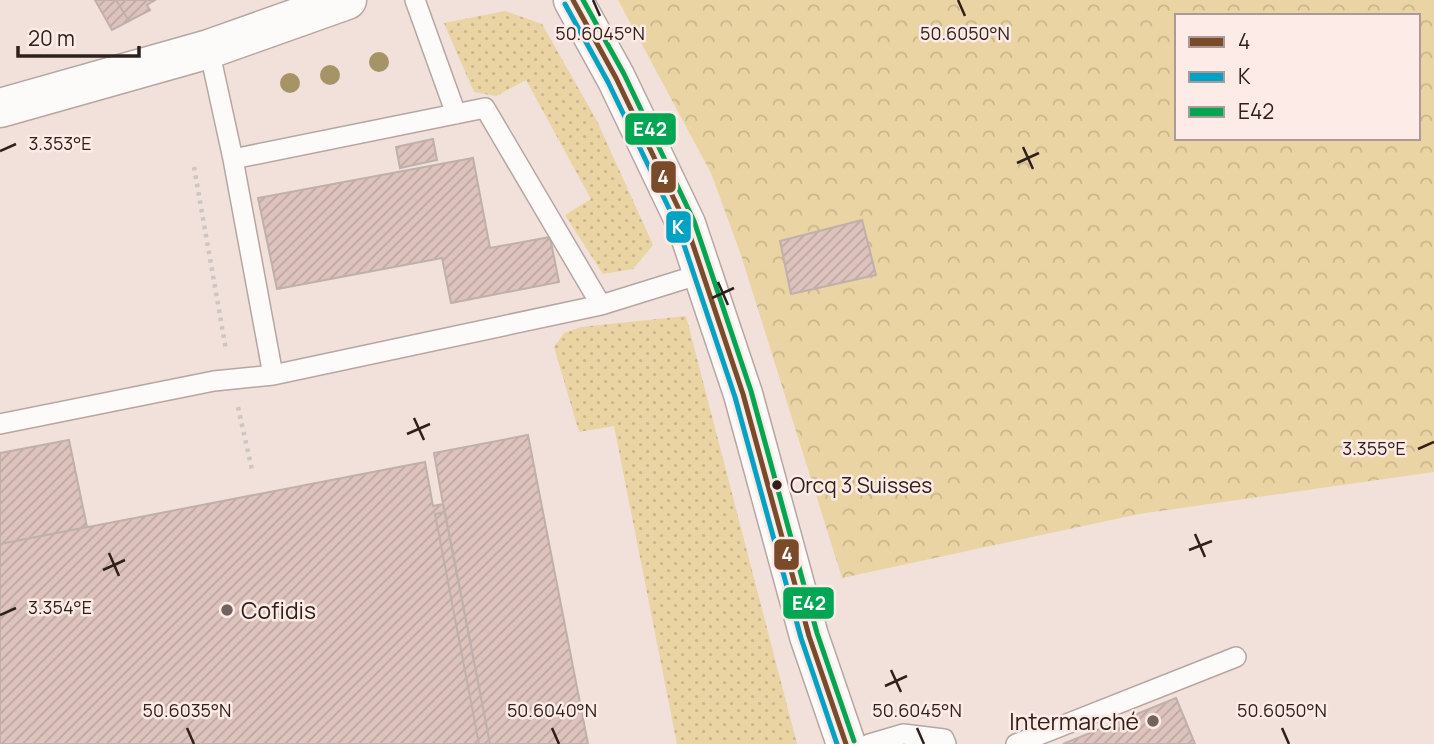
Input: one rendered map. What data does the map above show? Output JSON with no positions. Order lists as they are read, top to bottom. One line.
{"places":["Orcq 3 Suisses","Cofidis","Intermarché"],"lines":["transit line 4","transit line E42","transit line K"],"legend":["4","K","E42"],"scale_bar":"20 m","coordinates":["50.6045°N","50.6050°N","3.353°E","3.355°E","3.354°E","50.6035°N","50.6040°N"]}
